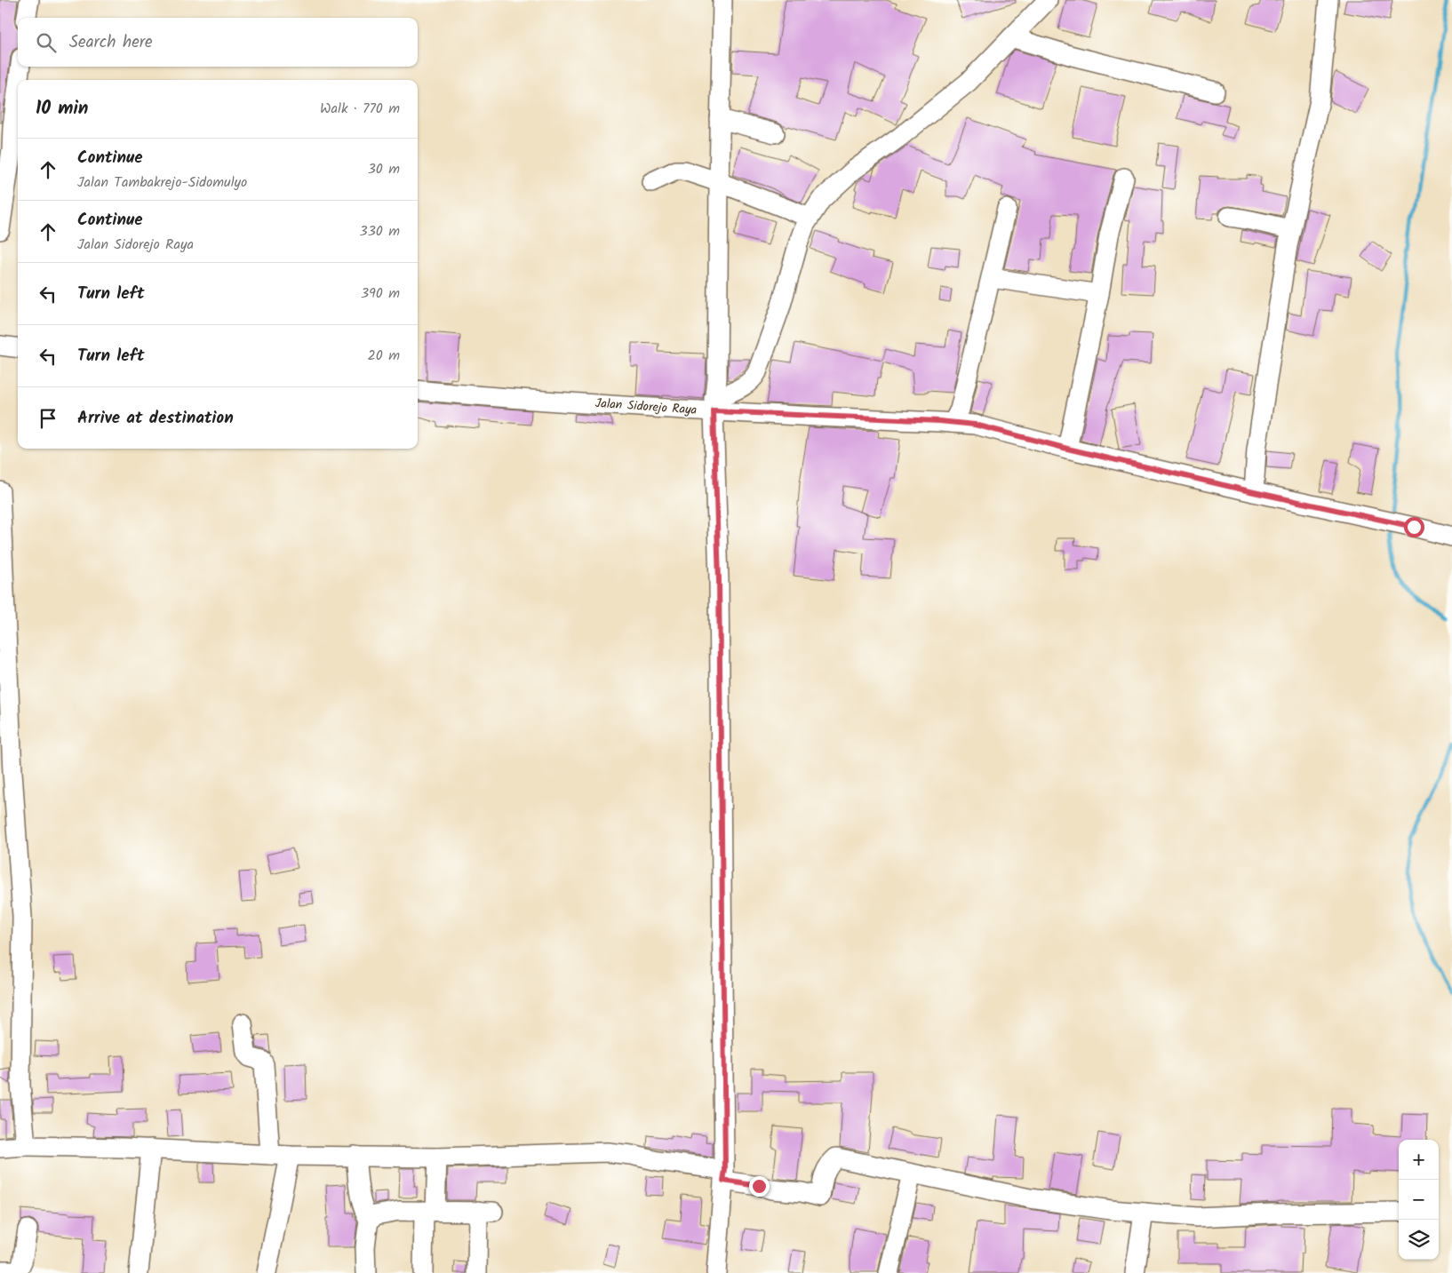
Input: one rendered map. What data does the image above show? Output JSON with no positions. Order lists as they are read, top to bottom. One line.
{"streets":{"street":["Jalan Sidorejo Raya"]},"page":{"search":"Search here","heading":["10 min","Walk · 770 m"],"list":[["Continue","Jalan Tambakrejo-Sidomulyo","30 m"],["Continue","Jalan Sidorejo Raya","330 m"],["Turn left","390 m"],["Turn left","20 m"],"Arrive at destination"],"map_buttons":["+","−"]}}
